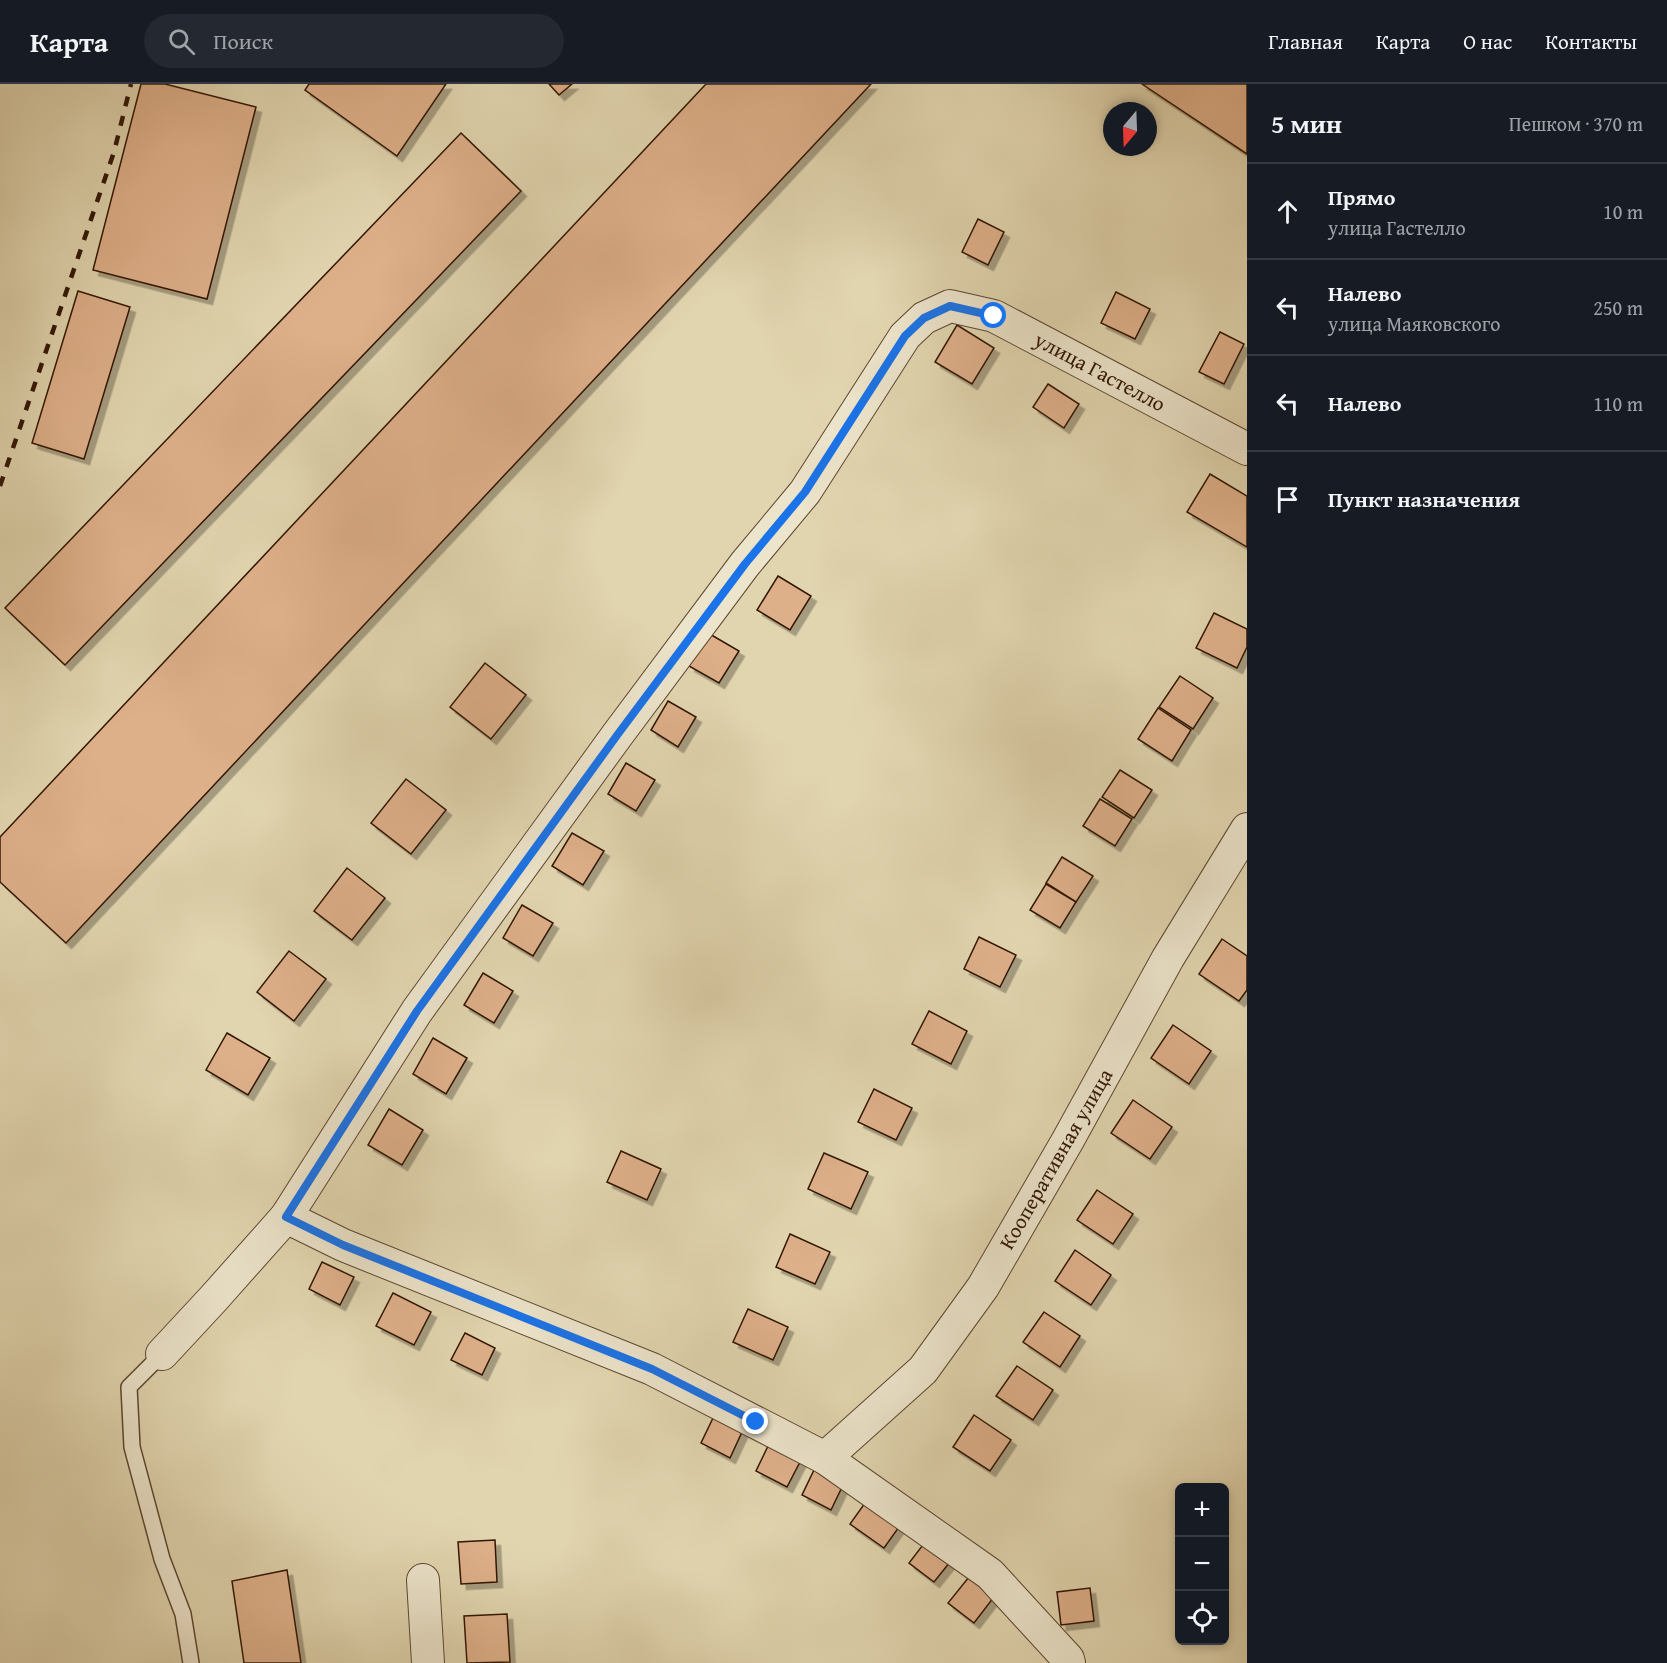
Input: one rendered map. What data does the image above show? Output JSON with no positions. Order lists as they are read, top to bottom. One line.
{"streets":{"street":["улица Гастелло","Кооперативная улица"]},"north":"bottom","page":{"header":"Карта","search":"Поиск","nav":["Главная","Карта","О нас","Контакты"],"heading":["5 мин","Пешком · 370 m"],"list":[["Прямо","улица Гастелло","10 m"],["Налево","улица Маяковского","250 m"],["Налево","110 m"],"Пункт назначения"],"map_buttons":["+","−"]}}
